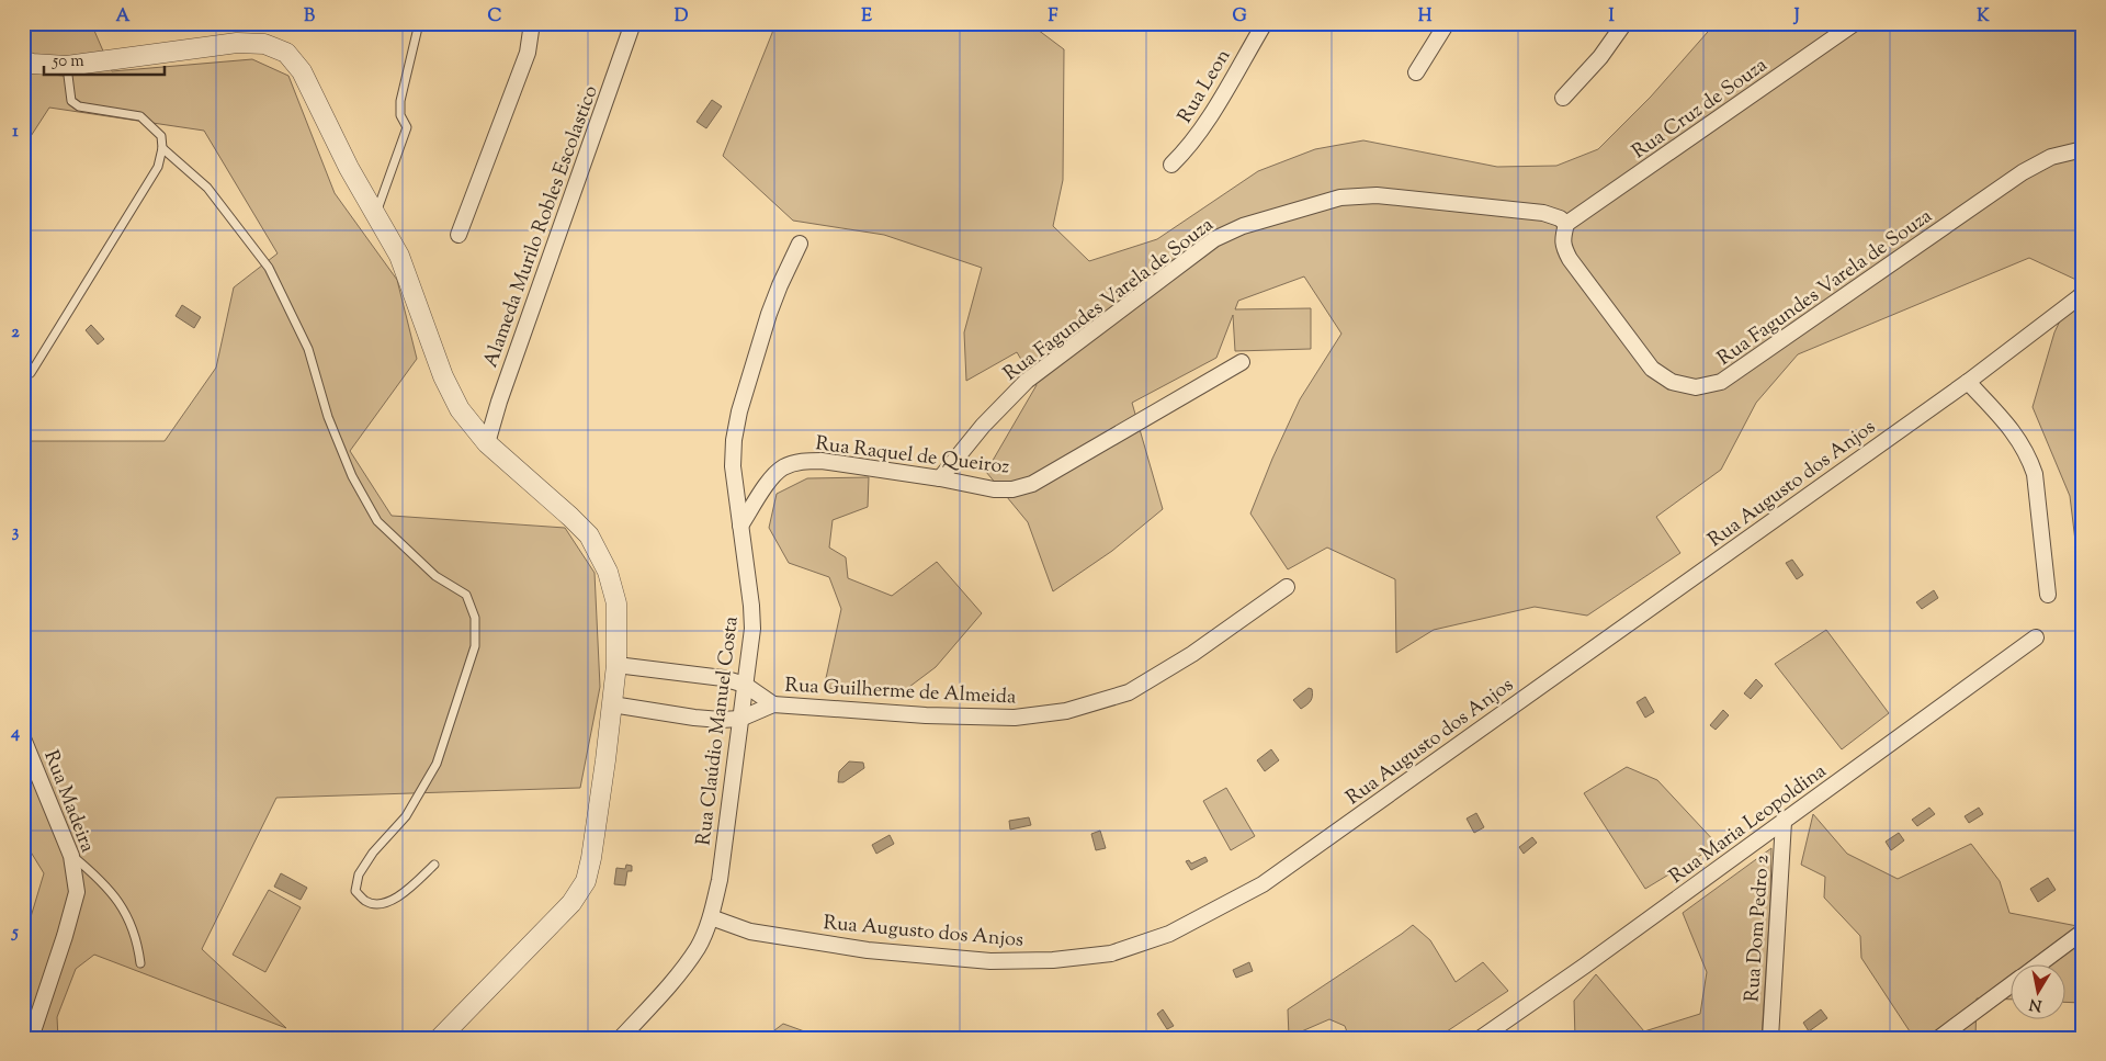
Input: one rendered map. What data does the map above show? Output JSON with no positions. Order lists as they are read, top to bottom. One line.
{"streets":{"street":["Rua Leon","Rua Cruz de Souza","Alameda Murilo Robles Escolastico","Rua Fagundes Varela de Souza","Rua Raquel de Queiroz","Rua Augusto dos Anjos","Rua Guilherme de Almeida","Rua Claúdio Manuel Costa","Rua Madeira","Rua Maria Leopoldina","Rua Dom Pedro 2"]},"crossings":[["Rua Cruz de Souza","Rua Fagundes Varela de Souza"],["Rua Fagundes Varela de Souza","Rua Raquel de Queiroz"],["Rua Raquel de Queiroz","Rua Claúdio Manuel Costa"],["Rua Augusto dos Anjos","Rua Claúdio Manuel Costa"],["Rua Guilherme de Almeida","Rua Claúdio Manuel Costa"],["Rua Maria Leopoldina","Rua Dom Pedro 2"]],"scale_bar":"50 m","north":"bottom","grid":{"columns":["A","B","C","D","E","F","G","H","I","J","K"],"rows":["1","2","3","4","5"]}}
